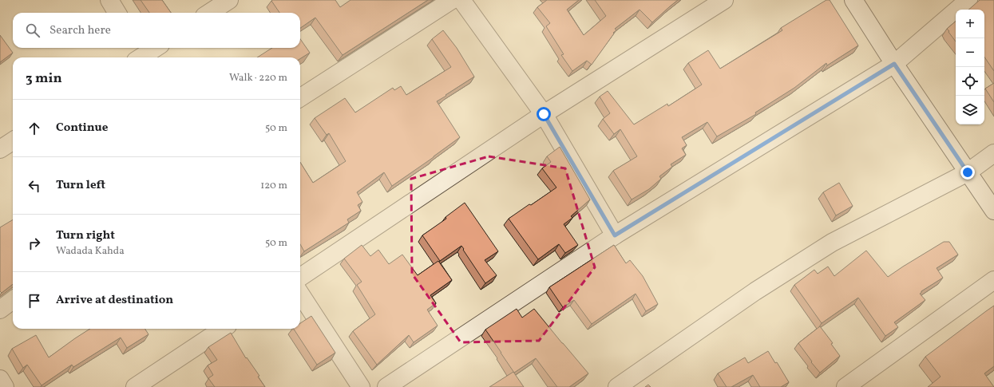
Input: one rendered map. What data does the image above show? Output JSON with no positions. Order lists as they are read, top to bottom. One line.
{"page":{"map_buttons":["+","−"],"search":"Search here","heading":["3 min","Walk · 220 m"],"list":[["Continue","50 m"],["Turn left","120 m"],["Turn right","Wadada Kahda","50 m"],"Arrive at destination"]}}
